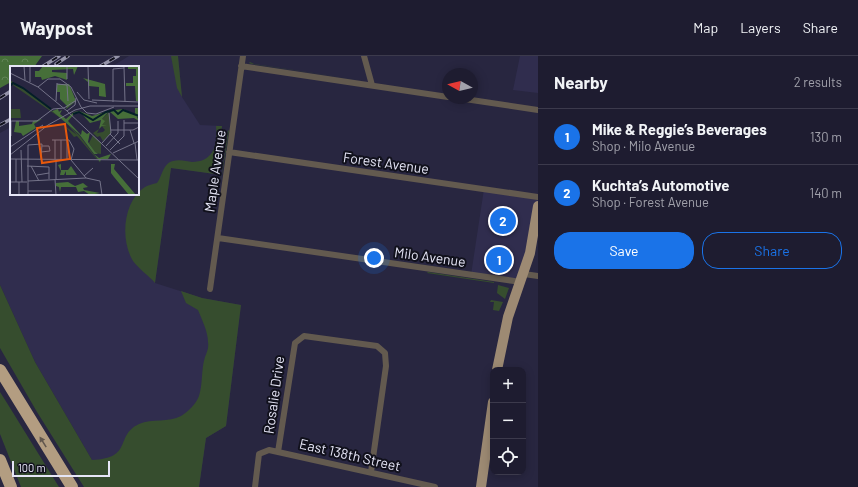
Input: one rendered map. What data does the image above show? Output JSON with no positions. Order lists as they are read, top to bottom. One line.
{"streets":{"street":["Forest Avenue","Maple Avenue","Milo Avenue","Rosalie Drive","East 138th Street"]},"crossings":[["Forest Avenue","Maple Avenue"],["Maple Avenue","Milo Avenue"],["Rosalie Drive","East 138th Street"]],"scale_bar":"100 m","north":"left","page":{"header":"Waypost","nav":["Map","Layers","Share"],"heading":["Nearby","2 results"],"list":[{"mark":"1","name":"Mike & Reggie’s Beverages","note":"Shop · Milo Avenue","value":"130 m"},{"mark":"2","name":"Kuchta’s Automotive","note":"Shop · Forest Avenue","value":"140 m"}],"pins":["2","1"],"buttons":["Save","Share"],"map_buttons":["+","−"],"scale":"100 m"}}
